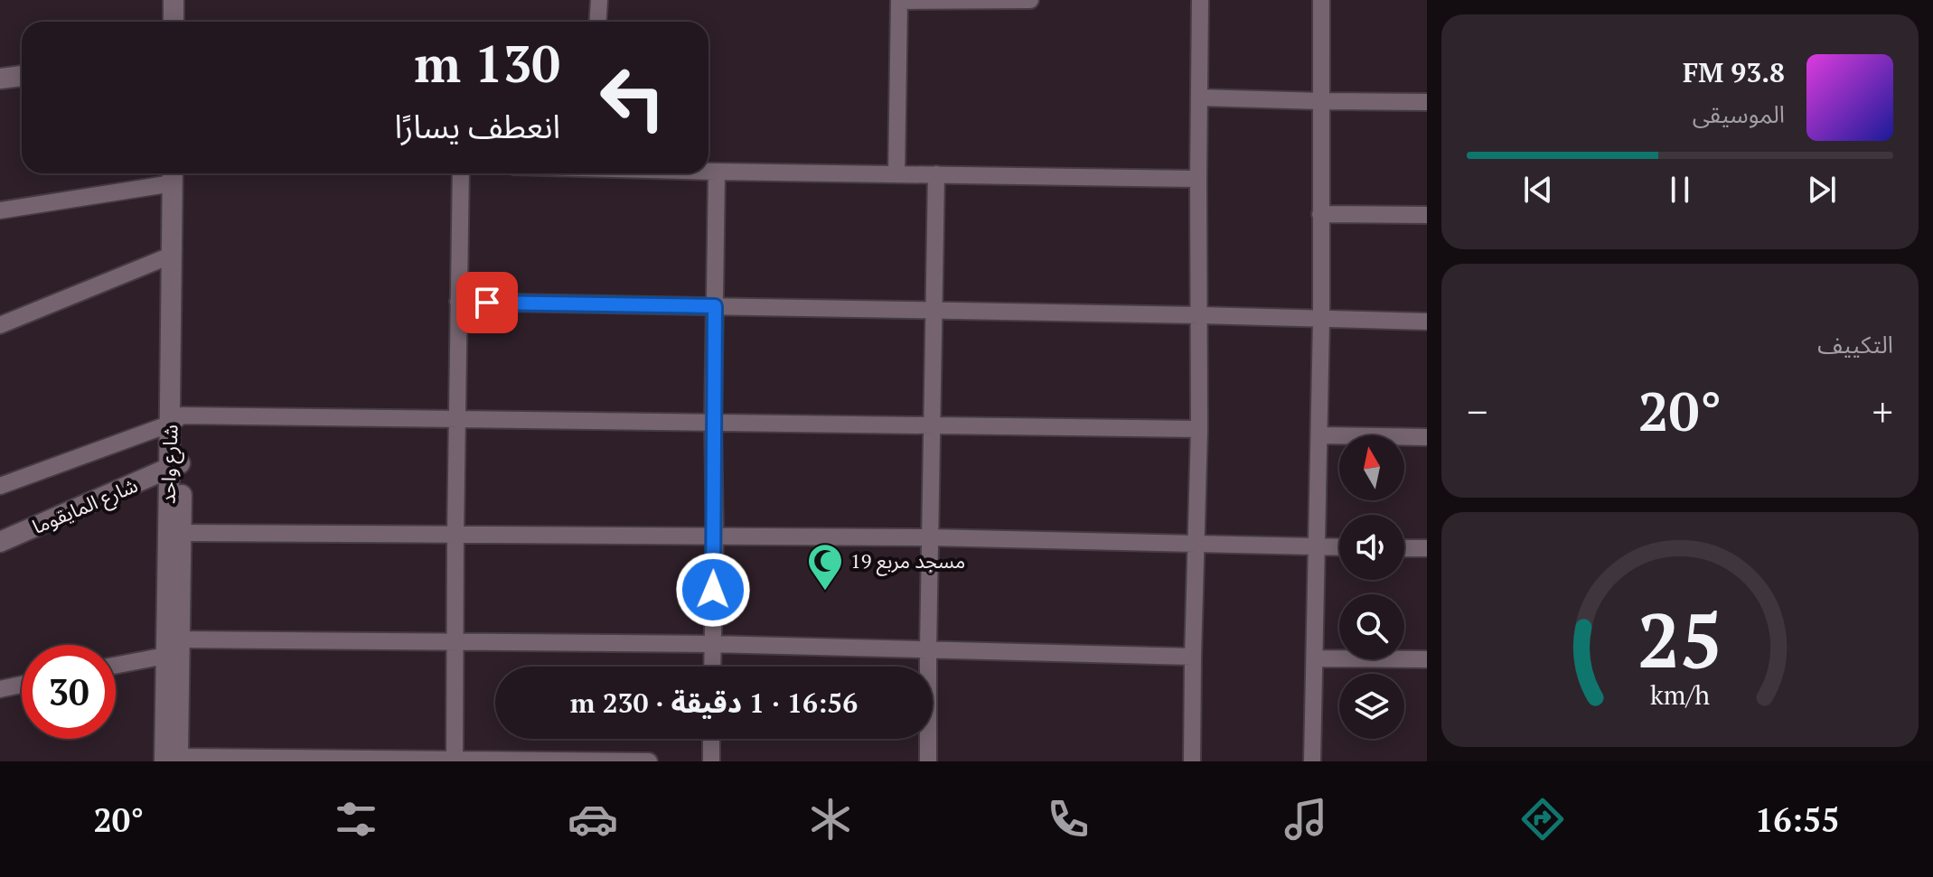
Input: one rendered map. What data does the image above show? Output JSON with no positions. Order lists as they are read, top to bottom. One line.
{"streets":{"street":["شارع واحد","شارع المايقوما"]},"crossings":[["شارع واحد","شارع المايقوما"]],"places":{"mosque":["مسجد مربع 19"]},"north":"top","page":{"turn":["130 m","انعطف يسارًا"],"song":["93.8 FM","الموسيقى"],"tile":"التكييف","heat":["−","20°","+"],"limit":"30","trip":"16:56 · 1 دقيقة · 230 m","tabs":["16:55","20°"],"gauge":["25","km/h"]}}
